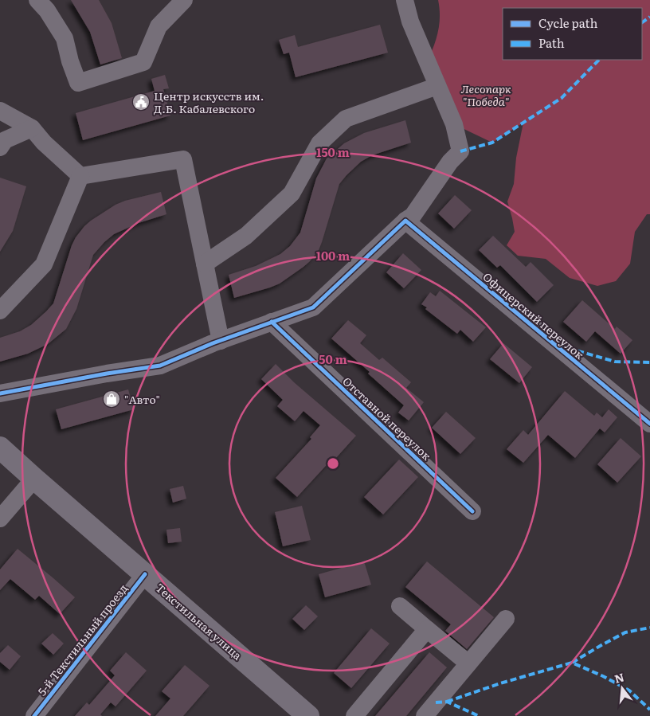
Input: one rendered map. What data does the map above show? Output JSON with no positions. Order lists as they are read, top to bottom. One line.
{"streets":{"main road":["Текстильная улица"],"street":["Офицерский переулок","Отставной переулок","5-й Текстильный проезд"]},"crossings":[["Текстильная улица","5-й Текстильный проезд"]],"parks":["Лесопарк \"Победа\""],"places":{"public building":["Центр искусств им. Д.Б. Кабалевского"],"shop":["\"Авто\""]},"legend":["Cycle path","Path"],"north":"top","rings":["150 m","100 m","50 m"]}
